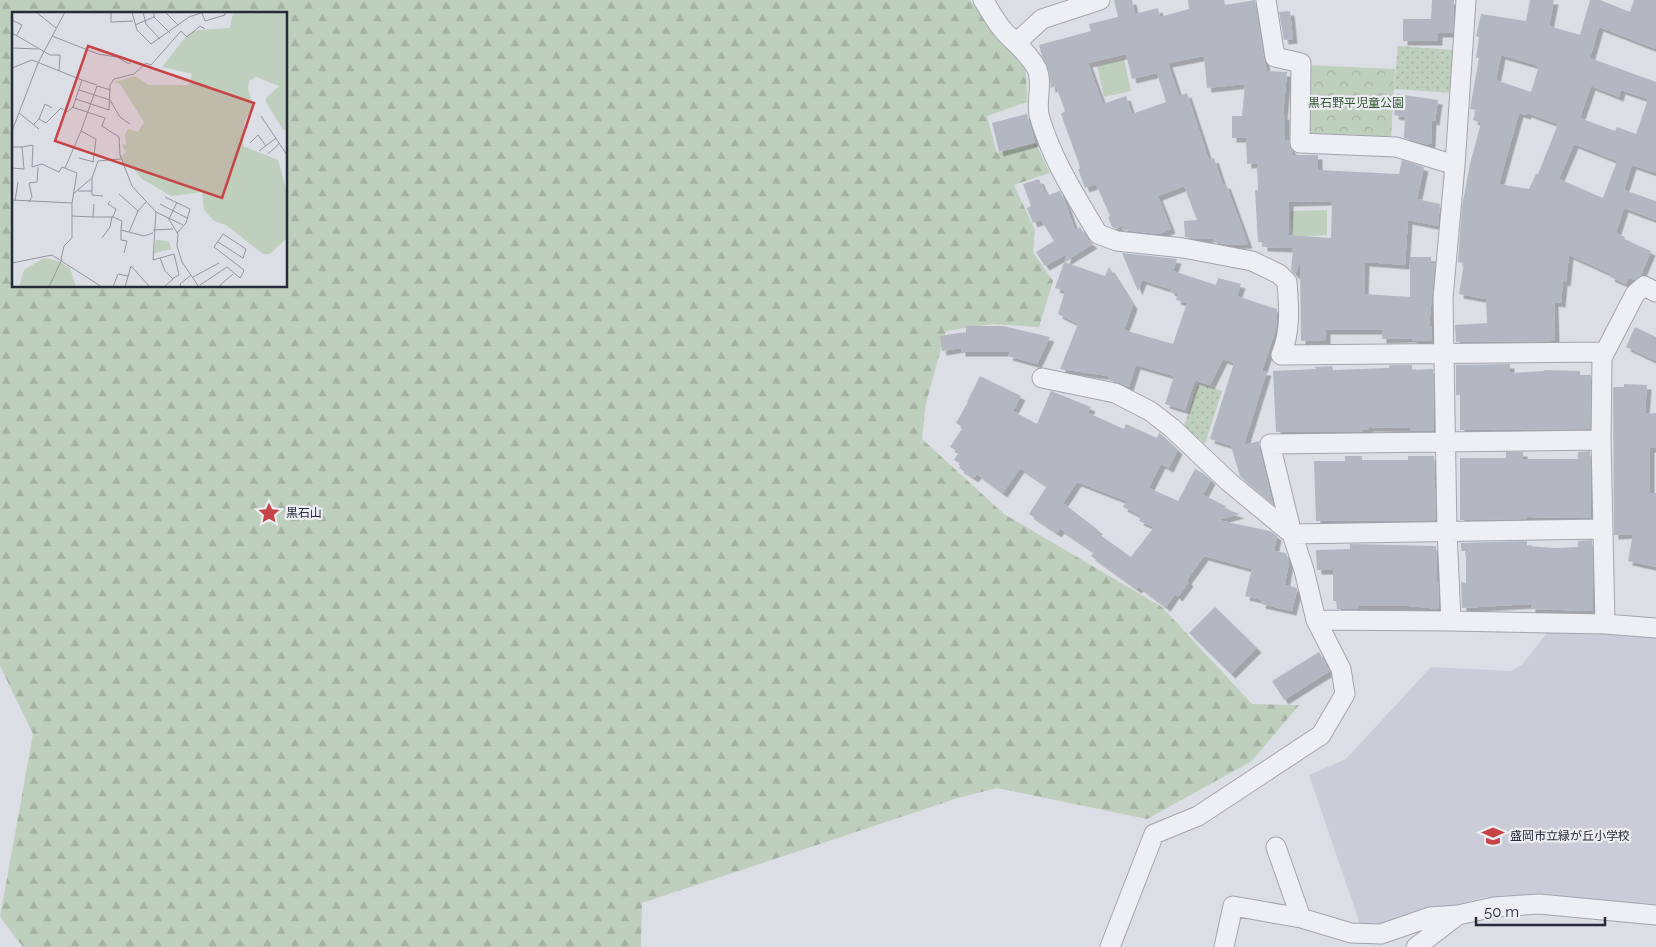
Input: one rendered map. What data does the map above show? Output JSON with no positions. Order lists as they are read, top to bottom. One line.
{"parks":["黒石野平児童公園"],"places":{"place":["黒石山"],"school or university":["盛岡市立緑が丘小学校"]},"scale_bar":"50 m"}
